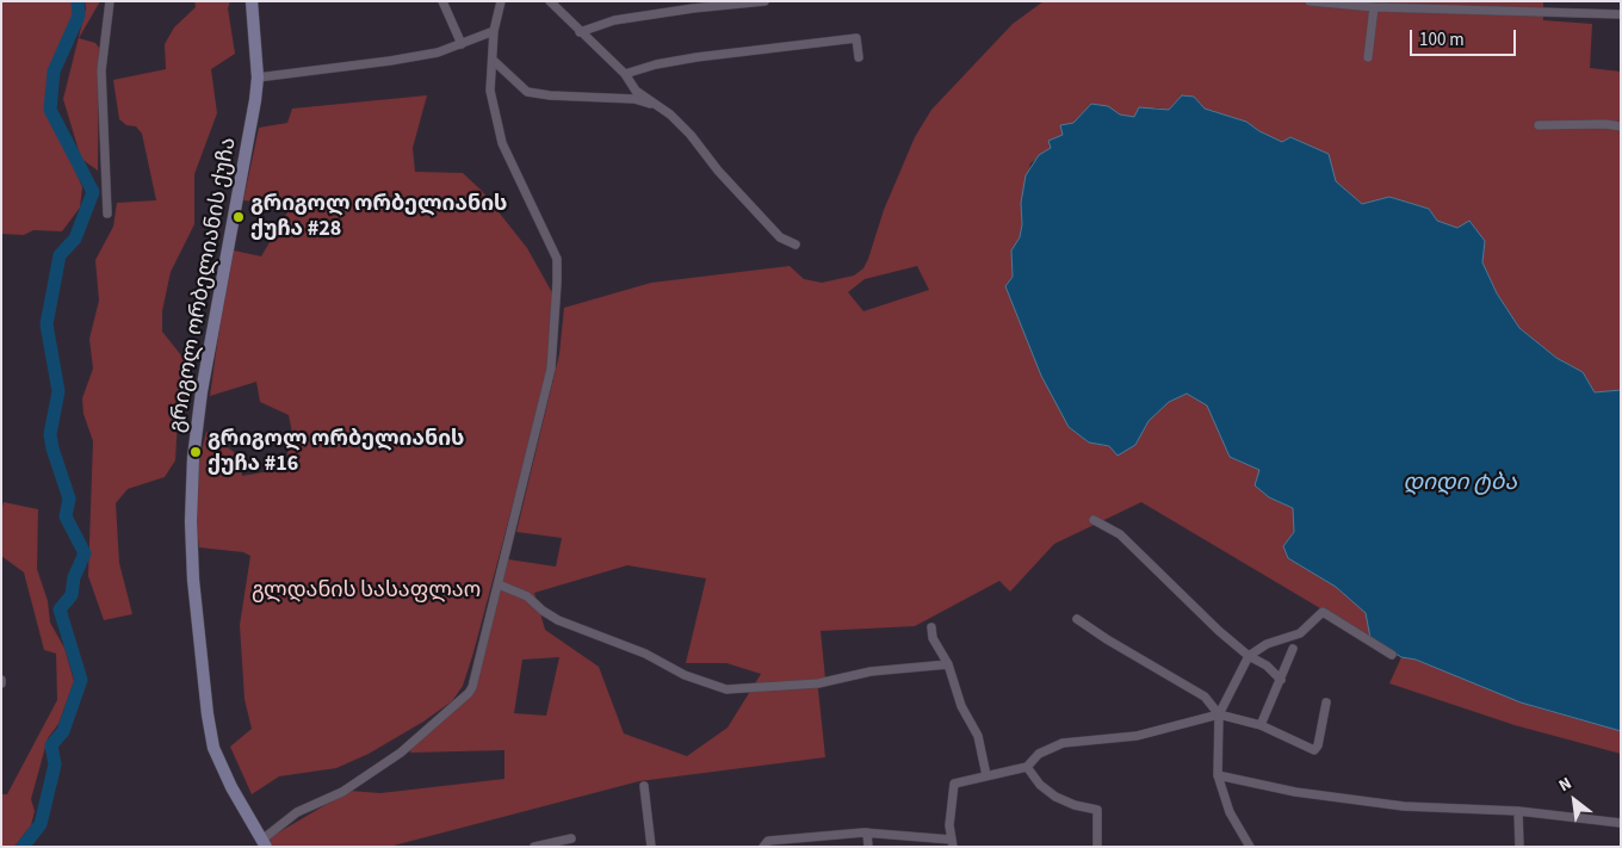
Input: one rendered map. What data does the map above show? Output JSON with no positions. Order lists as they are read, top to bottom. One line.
{"streets":{"main road":["გრიგოლ ორბელიანის ქუჩა"]},"water":["დიდი ტბა"],"parks":["გლდანის სასაფლაო"],"places":["გრიგოლ ორბელიანის ქუჩა #28","გრიგოლ ორბელიანის ქუჩა #16"],"scale_bar":"100 m","north":"top left"}
